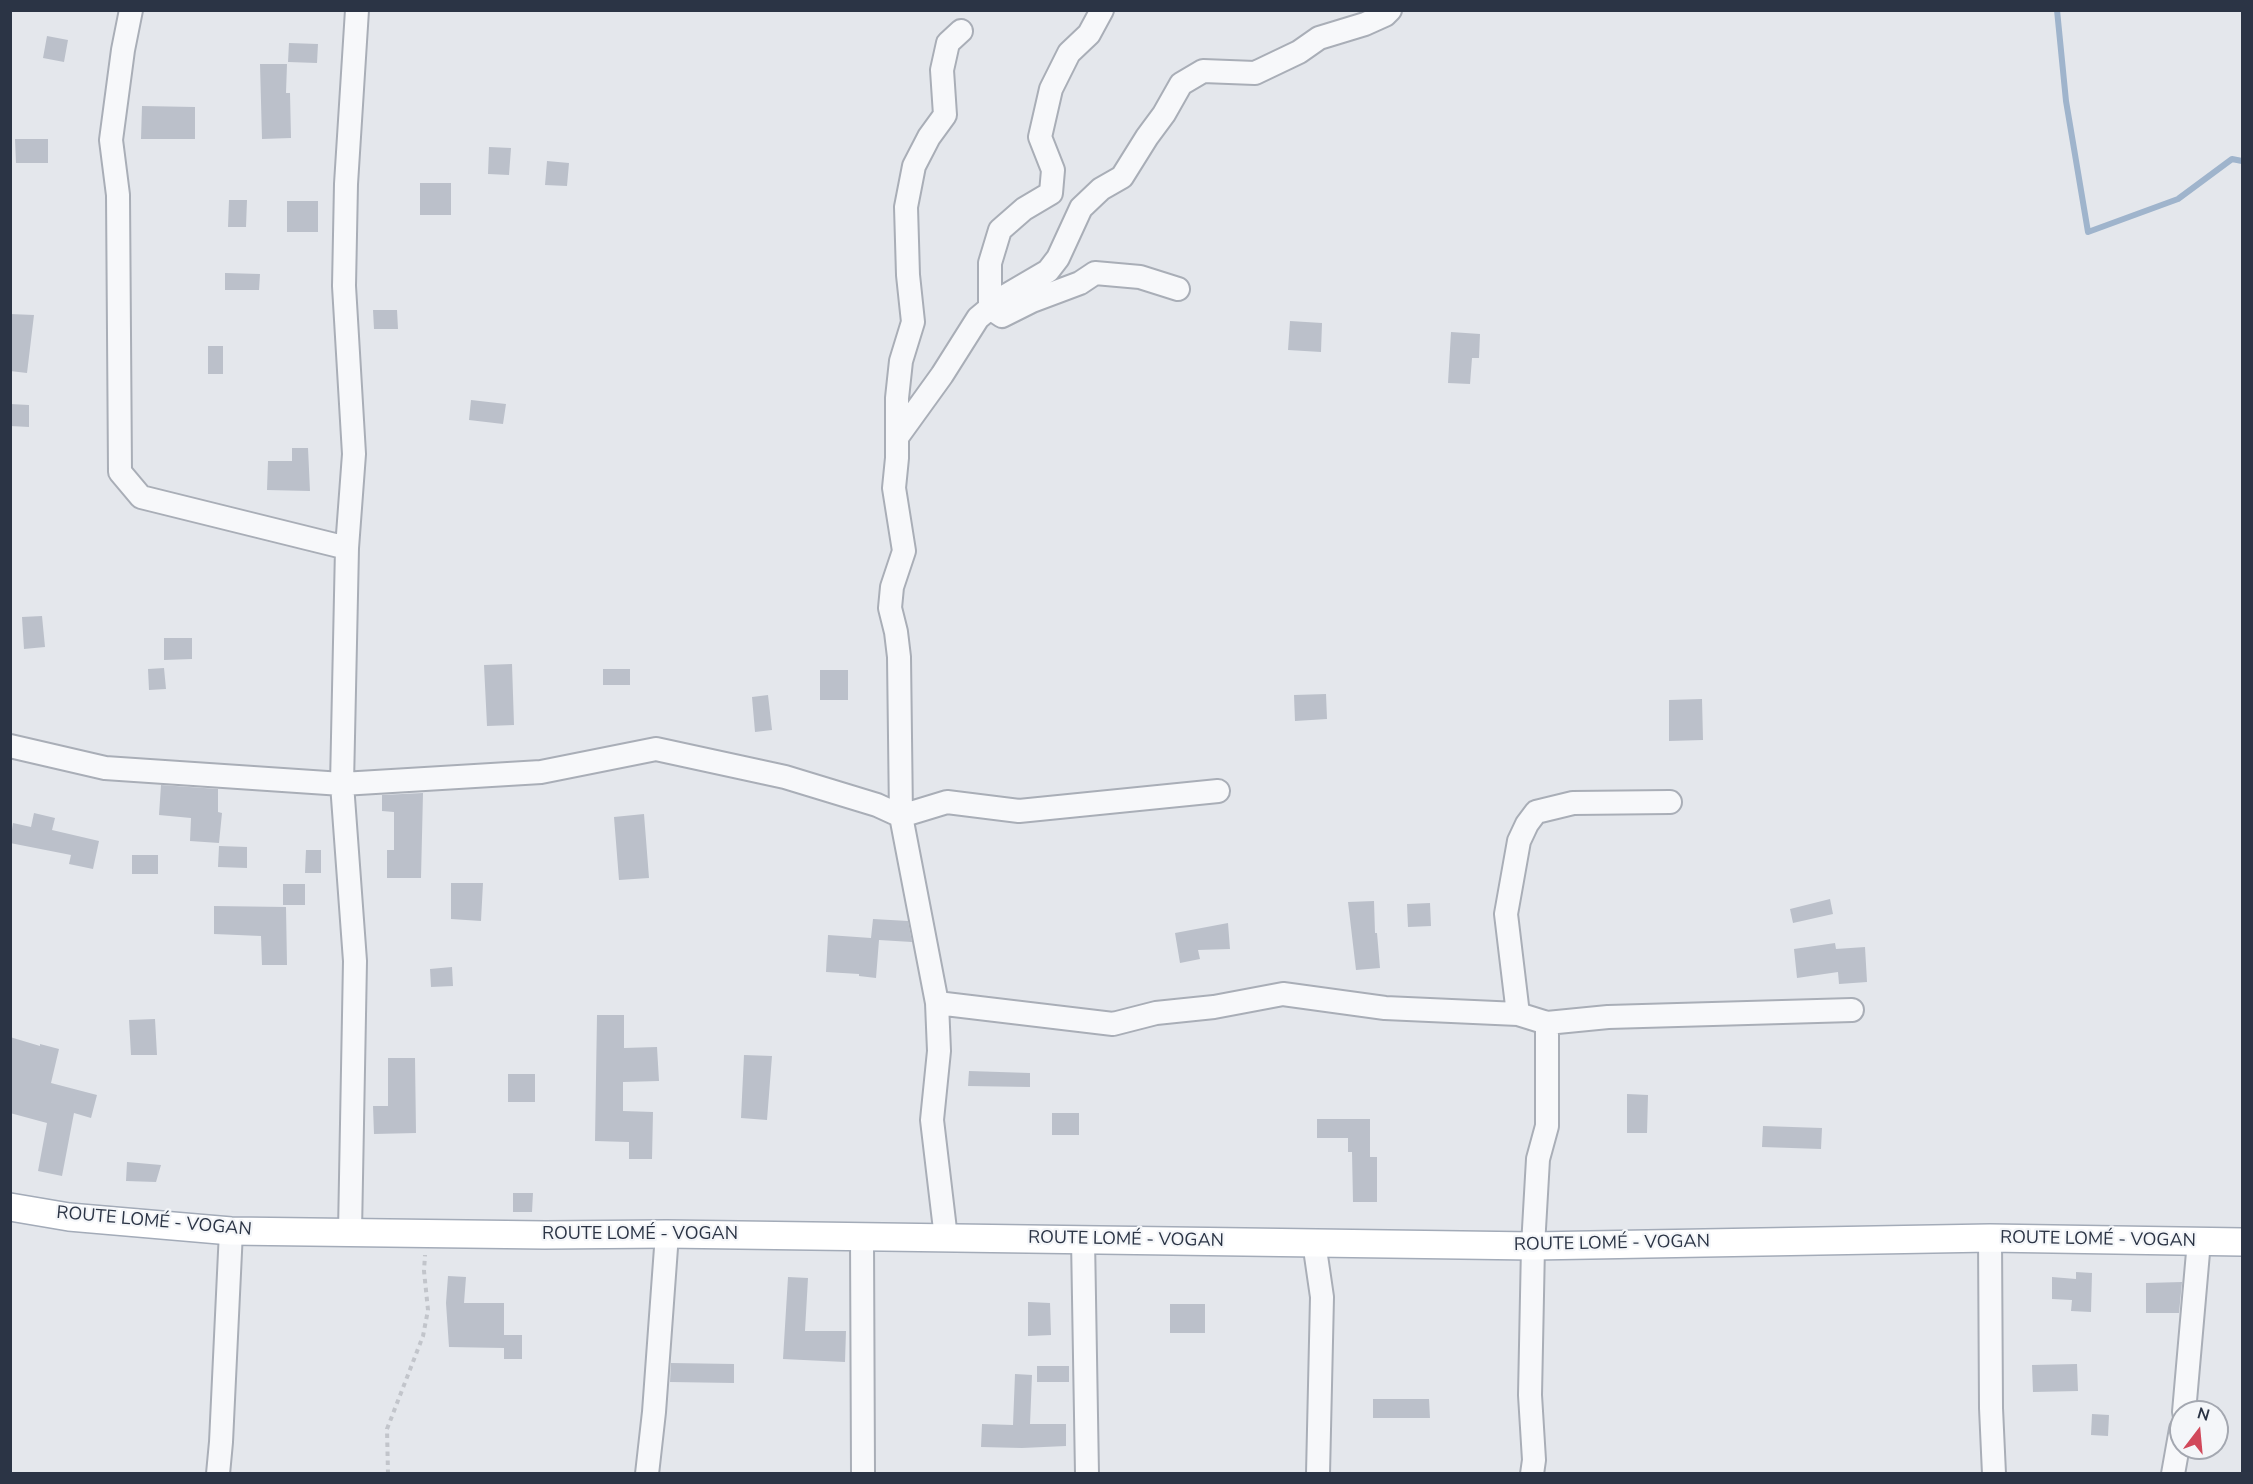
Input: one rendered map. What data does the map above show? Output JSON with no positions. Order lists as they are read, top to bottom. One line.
{"streets":{"main road":["ROUTE LOMÉ - VOGAN"]},"north":"top"}
